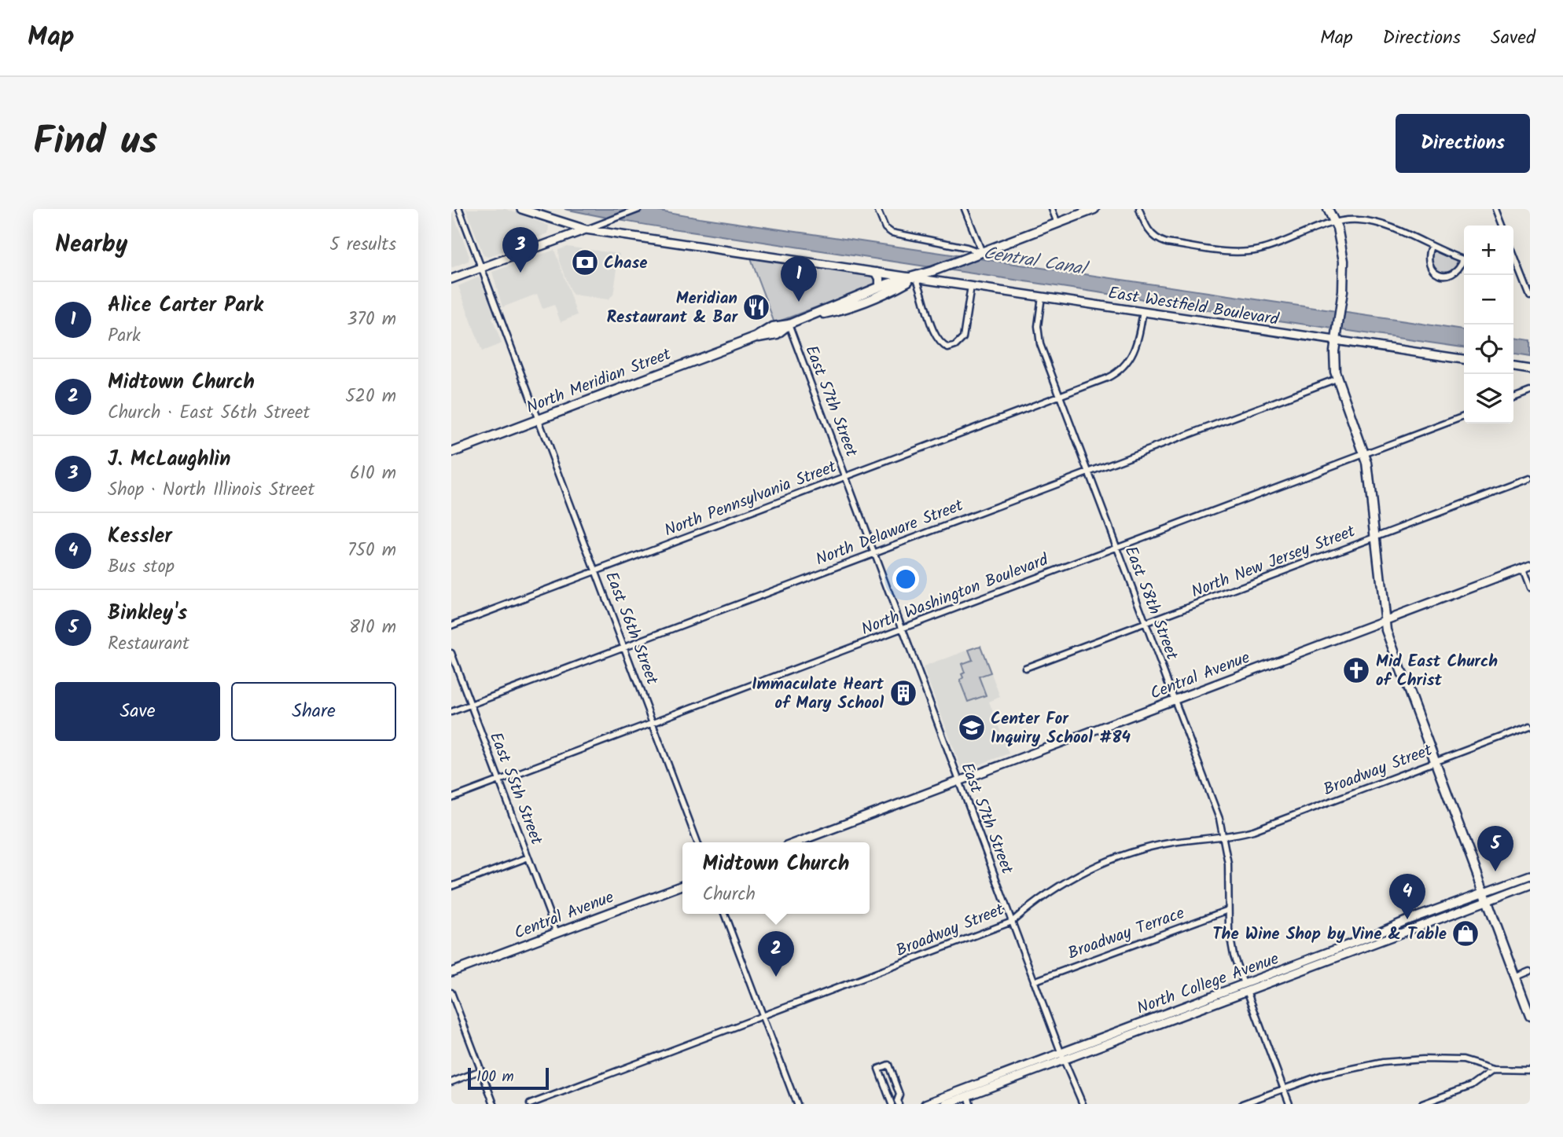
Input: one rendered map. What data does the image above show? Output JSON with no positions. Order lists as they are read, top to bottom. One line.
{"streets":{"main road":["East Westfield Boulevard","North Meridian Street","Central Avenue","North College Avenue"],"street":["East 57th Street","North Pennsylvania Street","North Delaware Street","North New Jersey Street","North Washington Boulevard","East 58th Street","East 56th Street","Broadway Street","East 55th Street","Broadway Terrace"]},"crossings":[["East Westfield Boulevard","North Meridian Street"],["East Westfield Boulevard","North Pennsylvania Street"],["East Westfield Boulevard","East 58th Street"],["North Meridian Street","East 57th Street"],["North Meridian Street","East 56th Street"],["East 57th Street","North Pennsylvania Street"],["East 57th Street","North Delaware Street"],["East 57th Street","North Washington Boulevard"],["East 57th Street","Central Avenue"],["East 57th Street","Broadway Street"],["East 57th Street","Broadway Terrace"],["East 57th Street","North College Avenue"],["North Pennsylvania Street","East 58th Street"],["North Pennsylvania Street","East 56th Street"],["North Delaware Street","East 58th Street"],["North Delaware Street","East 56th Street"],["North Delaware Street","East 55th Street"],["North New Jersey Street","East 58th Street"],["North Washington Boulevard","East 58th Street"],["North Washington Boulevard","East 56th Street"],["North Washington Boulevard","East 55th Street"],["East 58th Street","Central Avenue"],["East 58th Street","Broadway Street"],["East 58th Street","Broadway Terrace"],["East 58th Street","North College Avenue"],["Central Avenue","East 55th Street"]],"water":["Central Canal"],"places":{"bank":["Chase"],"restaurant":["Meridian Restaurant & Bar"],"church":["Mid East Church of Christ"],"building":["Immaculate Heart of Mary School"],"school or university":["Center For Inquiry School #84"],"shop":["The Wine Shop by Vine & Table"]},"scale_bar":"100 m","page":{"header":"Map","nav":["Map","Directions","Saved"],"title":"Find us","buttons":["Directions",["Save","Share"]],"heading":["Nearby","5 results"],"map_buttons":["+","−"],"pins":["3","1","5","4","2"],"list":[{"mark":"1","name":"Alice Carter Park","note":"Park","value":"370 m"},{"mark":"2","name":"Midtown Church","note":"Church · East 56th Street","value":"520 m"},{"mark":"3","name":"J. McLaughlin","note":"Shop · North Illinois Street","value":"610 m"},{"mark":"4","name":"Kessler","note":"Bus stop","value":"750 m"},{"mark":"5","name":"Binkley's","note":"Restaurant","value":"810 m"}],"popup":["Midtown Church","Church"],"scale":"100 m"}}
